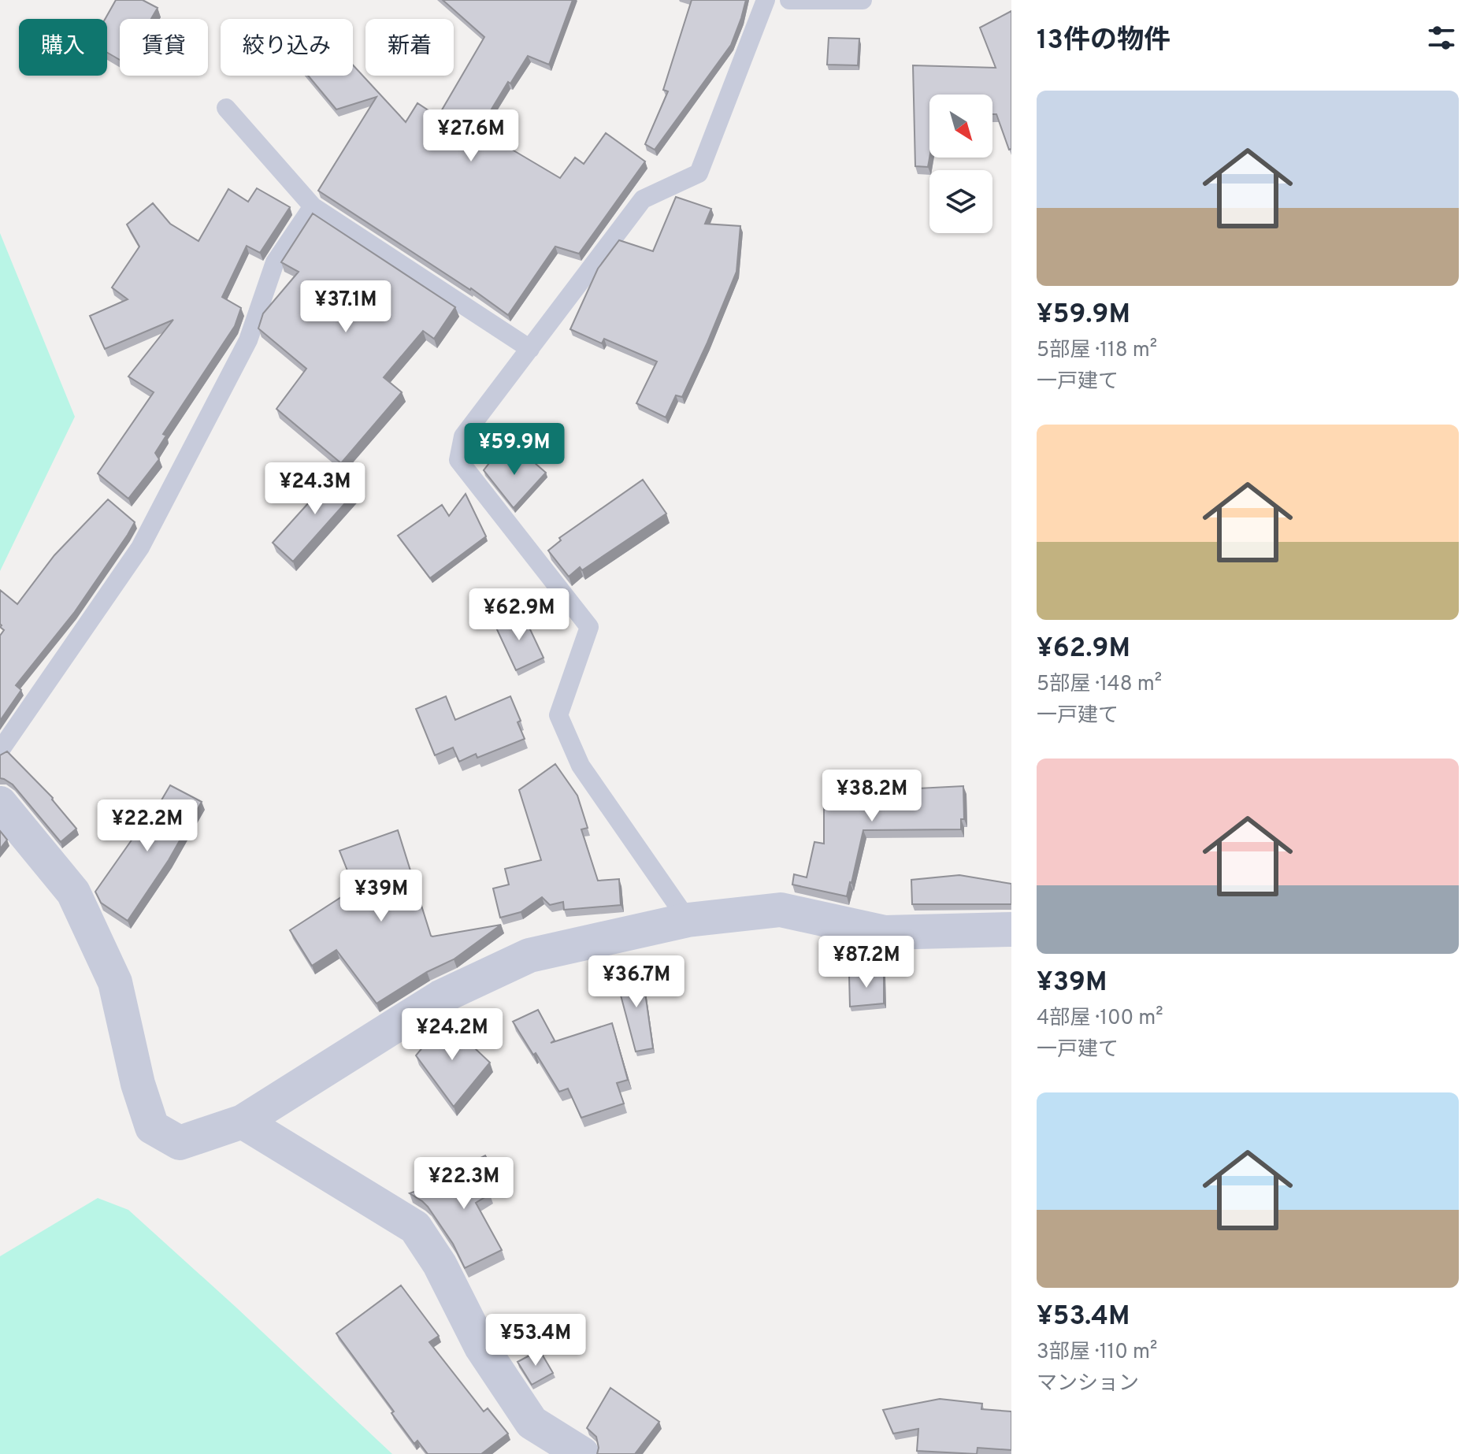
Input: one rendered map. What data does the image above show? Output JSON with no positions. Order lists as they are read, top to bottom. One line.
{"north":"bottom right","page":{"heading":"13件の物件","chip":["購入","賃貸","絞り込み","新着"],"list":[{"name":"¥59.9M","note":"5部屋 · 118 m² · 一戸建て"},{"name":"¥62.9M","note":"5部屋 · 148 m² · 一戸建て"},{"name":"¥39M","note":"4部屋 · 100 m² · 一戸建て"},{"name":"¥53.4M","note":"3部屋 · 110 m² · マンション"}],"price":["¥27.6M","¥37.1M","¥59.9M","¥24.3M","¥62.9M","¥38.2M","¥22.2M","¥39M","¥87.2M","¥36.7M","¥24.2M","¥22.3M","¥53.4M"]}}
